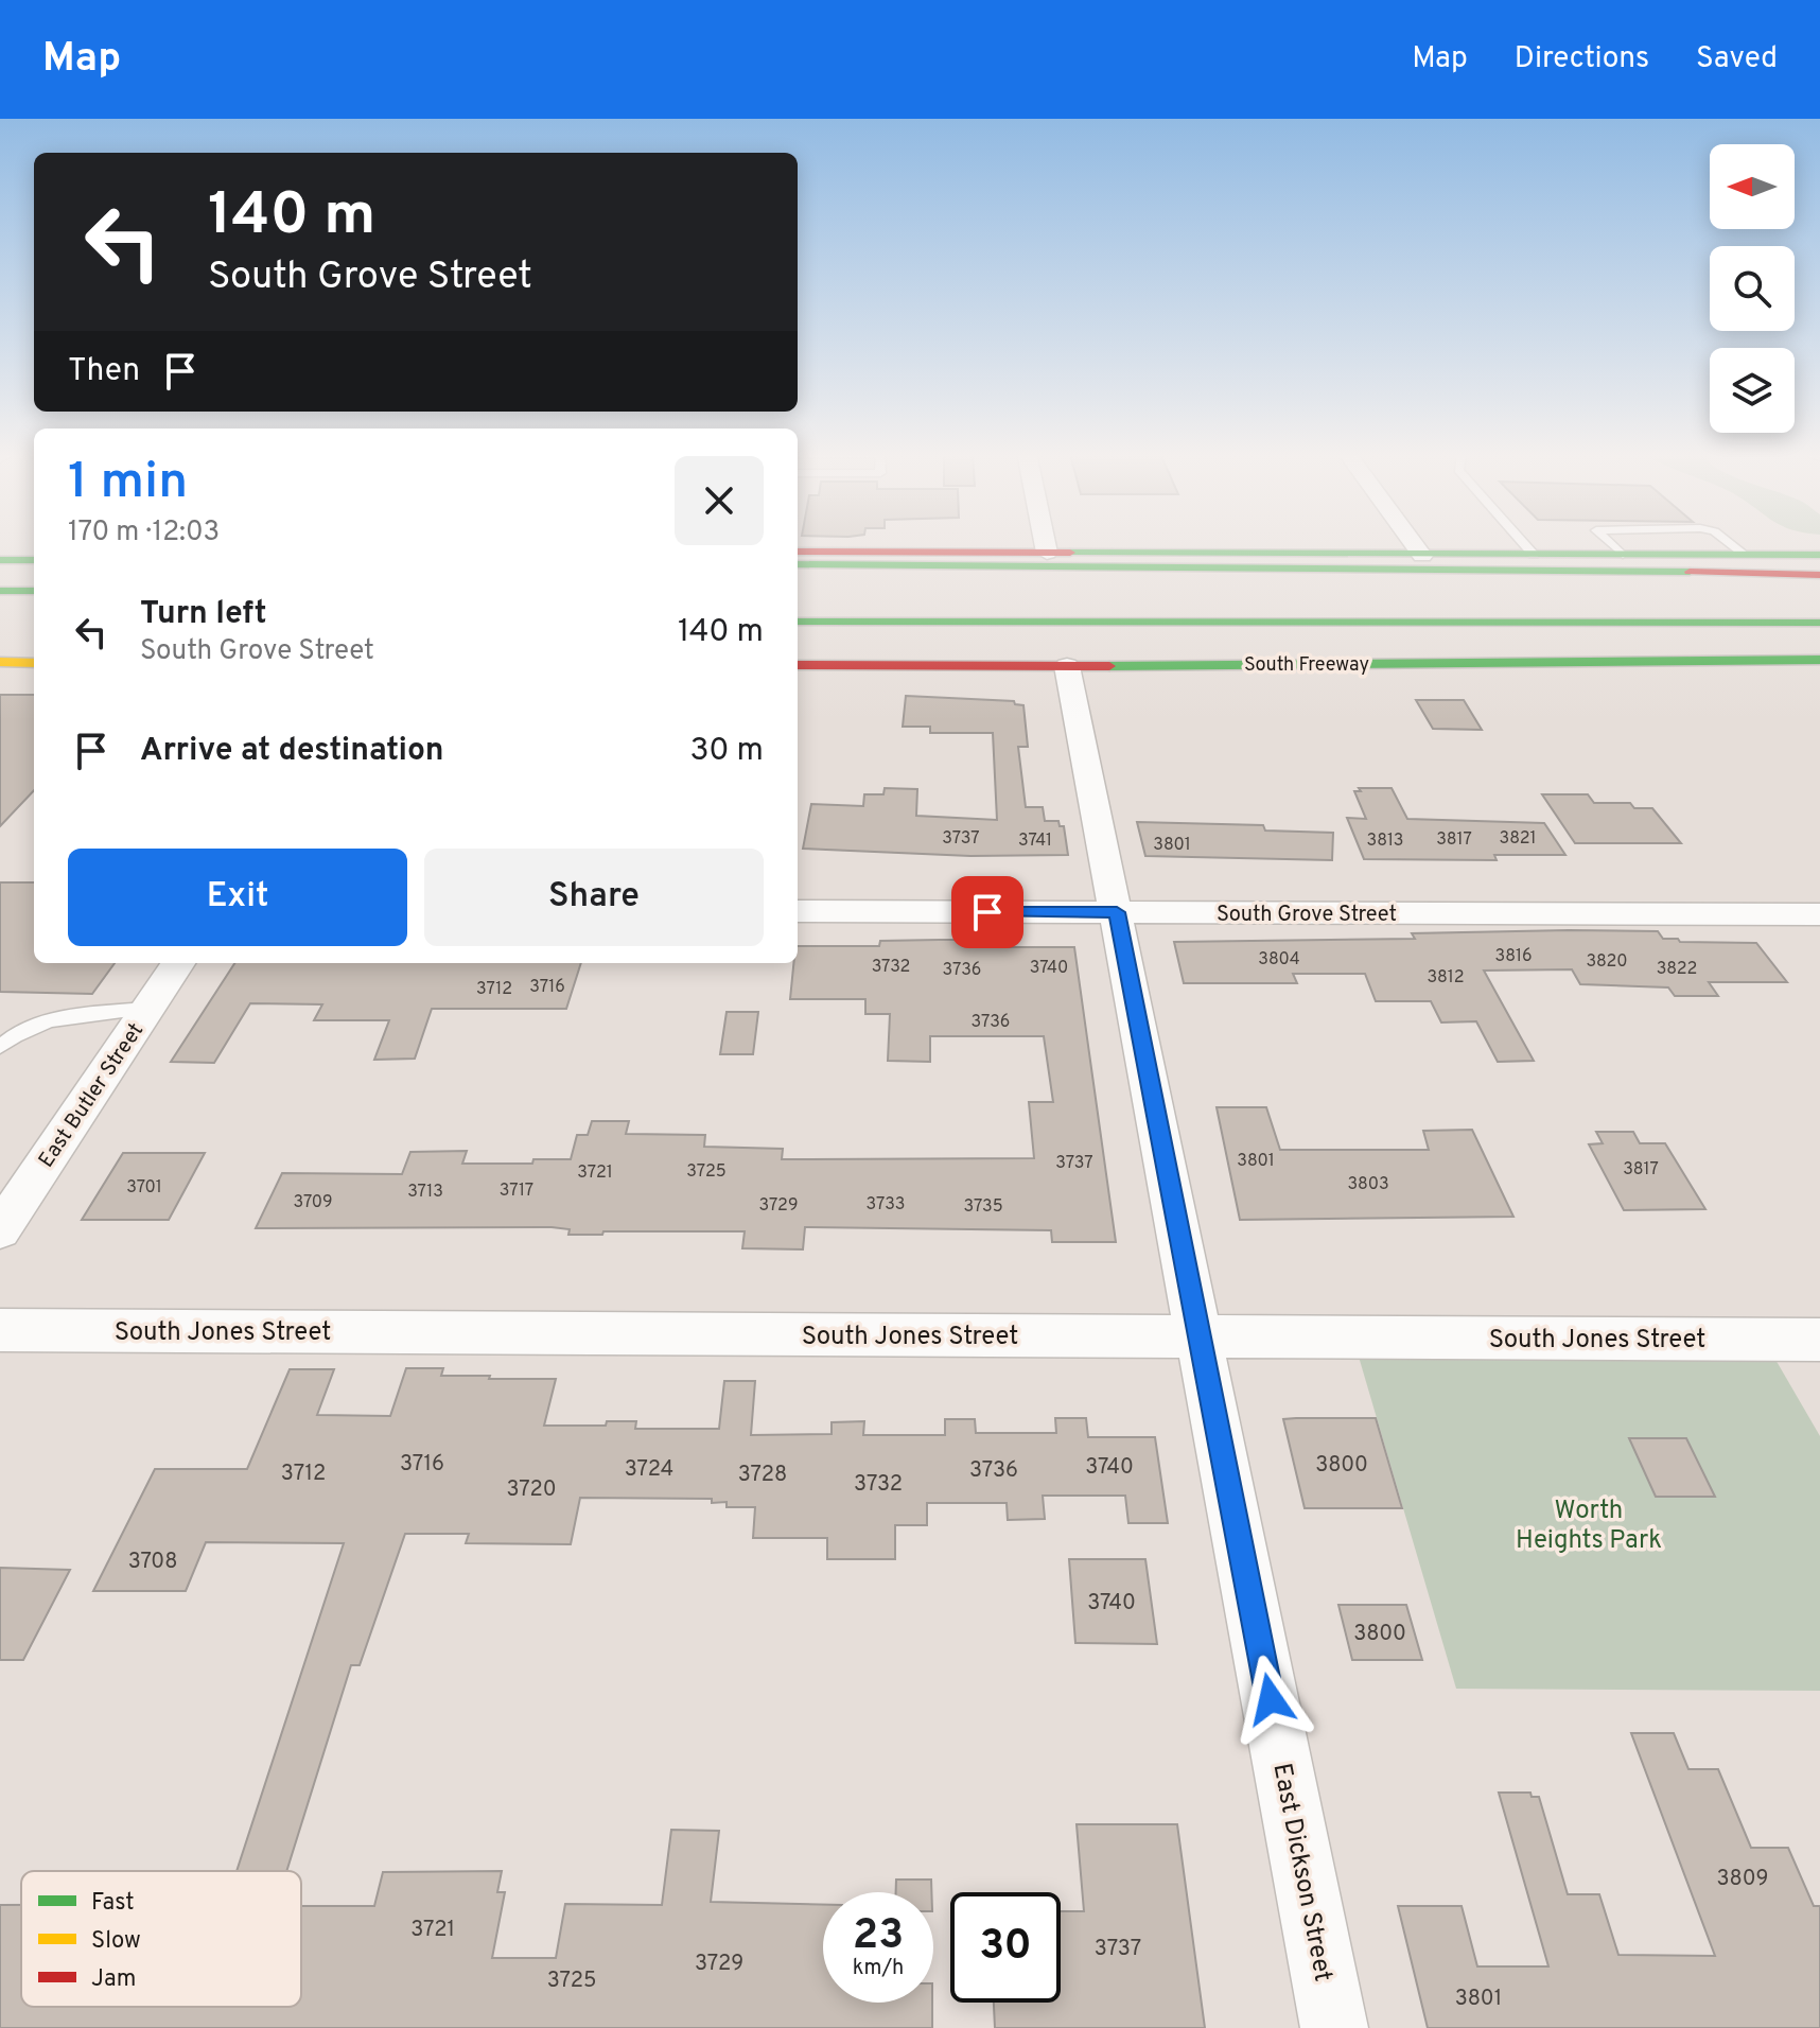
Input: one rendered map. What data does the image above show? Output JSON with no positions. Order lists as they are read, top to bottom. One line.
{"streets":{"main road":["South Freeway"],"street":["South Grove Street","East Butler Street","South Jones Street","East Dickson Street"]},"crossings":[["South Freeway","East Dickson Street"],["South Grove Street","East Dickson Street"],["South Jones Street","East Dickson Street"]],"parks":["Worth Heights Park"],"house_numbers":["3737","3821","3817","3741","3813","3801","3816","3804","3820","3732","3740","3822","3736","3812","3716","3712","3736","3801","3737","3817","3725","3721","3803","3701","3717","3713","3709","3733","3729","3735","3716","3800","3740","3724","3736","3712","3728","3732","3720","3708","3740","3800","3809","3721","3737","3729","3725","3801"],"legend":["Fast","Slow","Jam"],"north":"left","page":{"header":"Map","nav":["Map","Directions","Saved"],"turn":["140 m","South Grove Street"],"then":"Then","heading":["1 min","170 m · 12:03"],"list":[{"name":"Turn left","note":"South Grove Street","value":"140 m"},{"name":"Arrive at destination","value":"30 m"}],"buttons":["Exit","Share"],"speed":"23 km/h","limit":"30"}}
